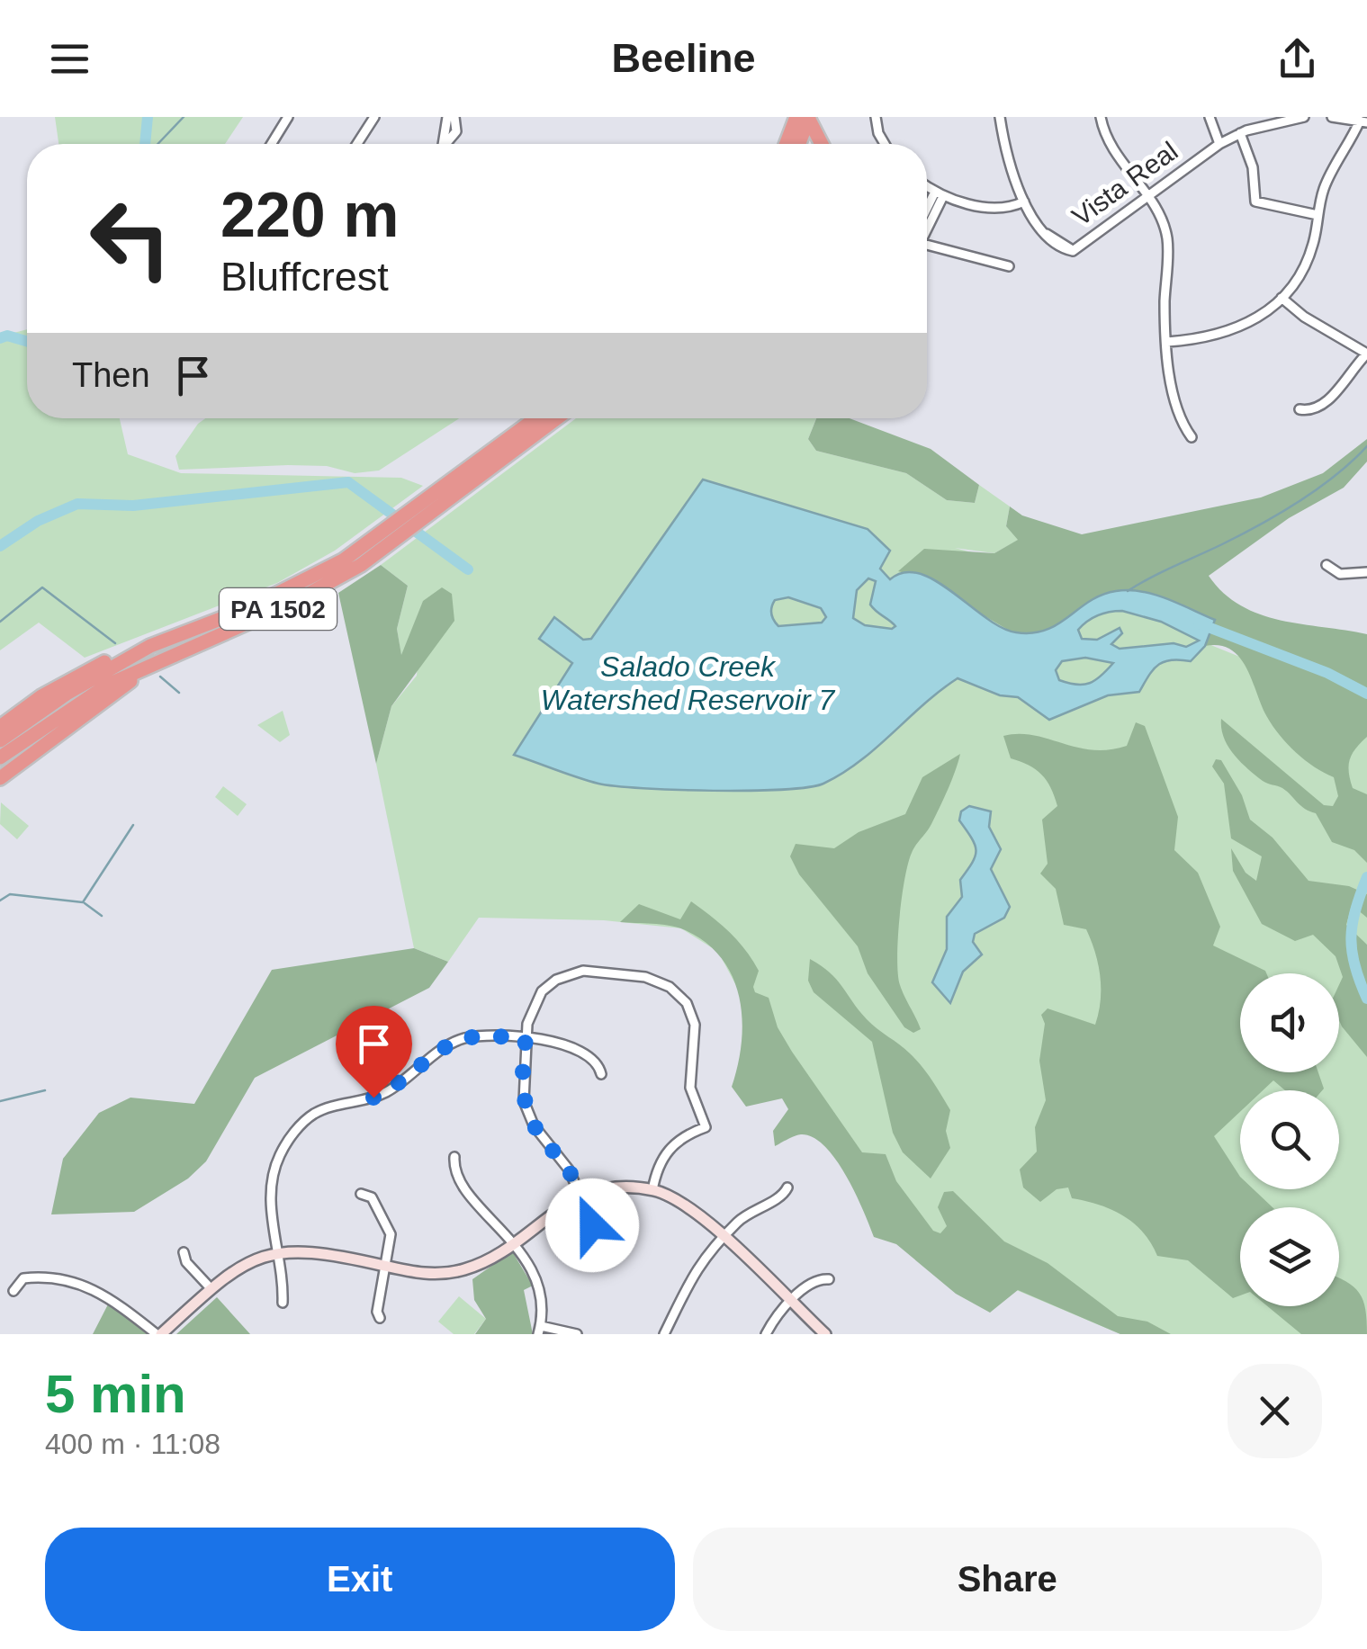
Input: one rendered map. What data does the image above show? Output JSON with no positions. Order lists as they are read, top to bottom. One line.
{"streets":{"highway":["PA 1502"],"street":["Vista Real"]},"water":["Salado Creek Watershed Reservoir 7"],"page":{"header":"Beeline","turn":["220 m","Bluffcrest"],"then":"Then","heading":["5 min","400 m · 11:08"],"buttons":["Exit","Share"]}}
